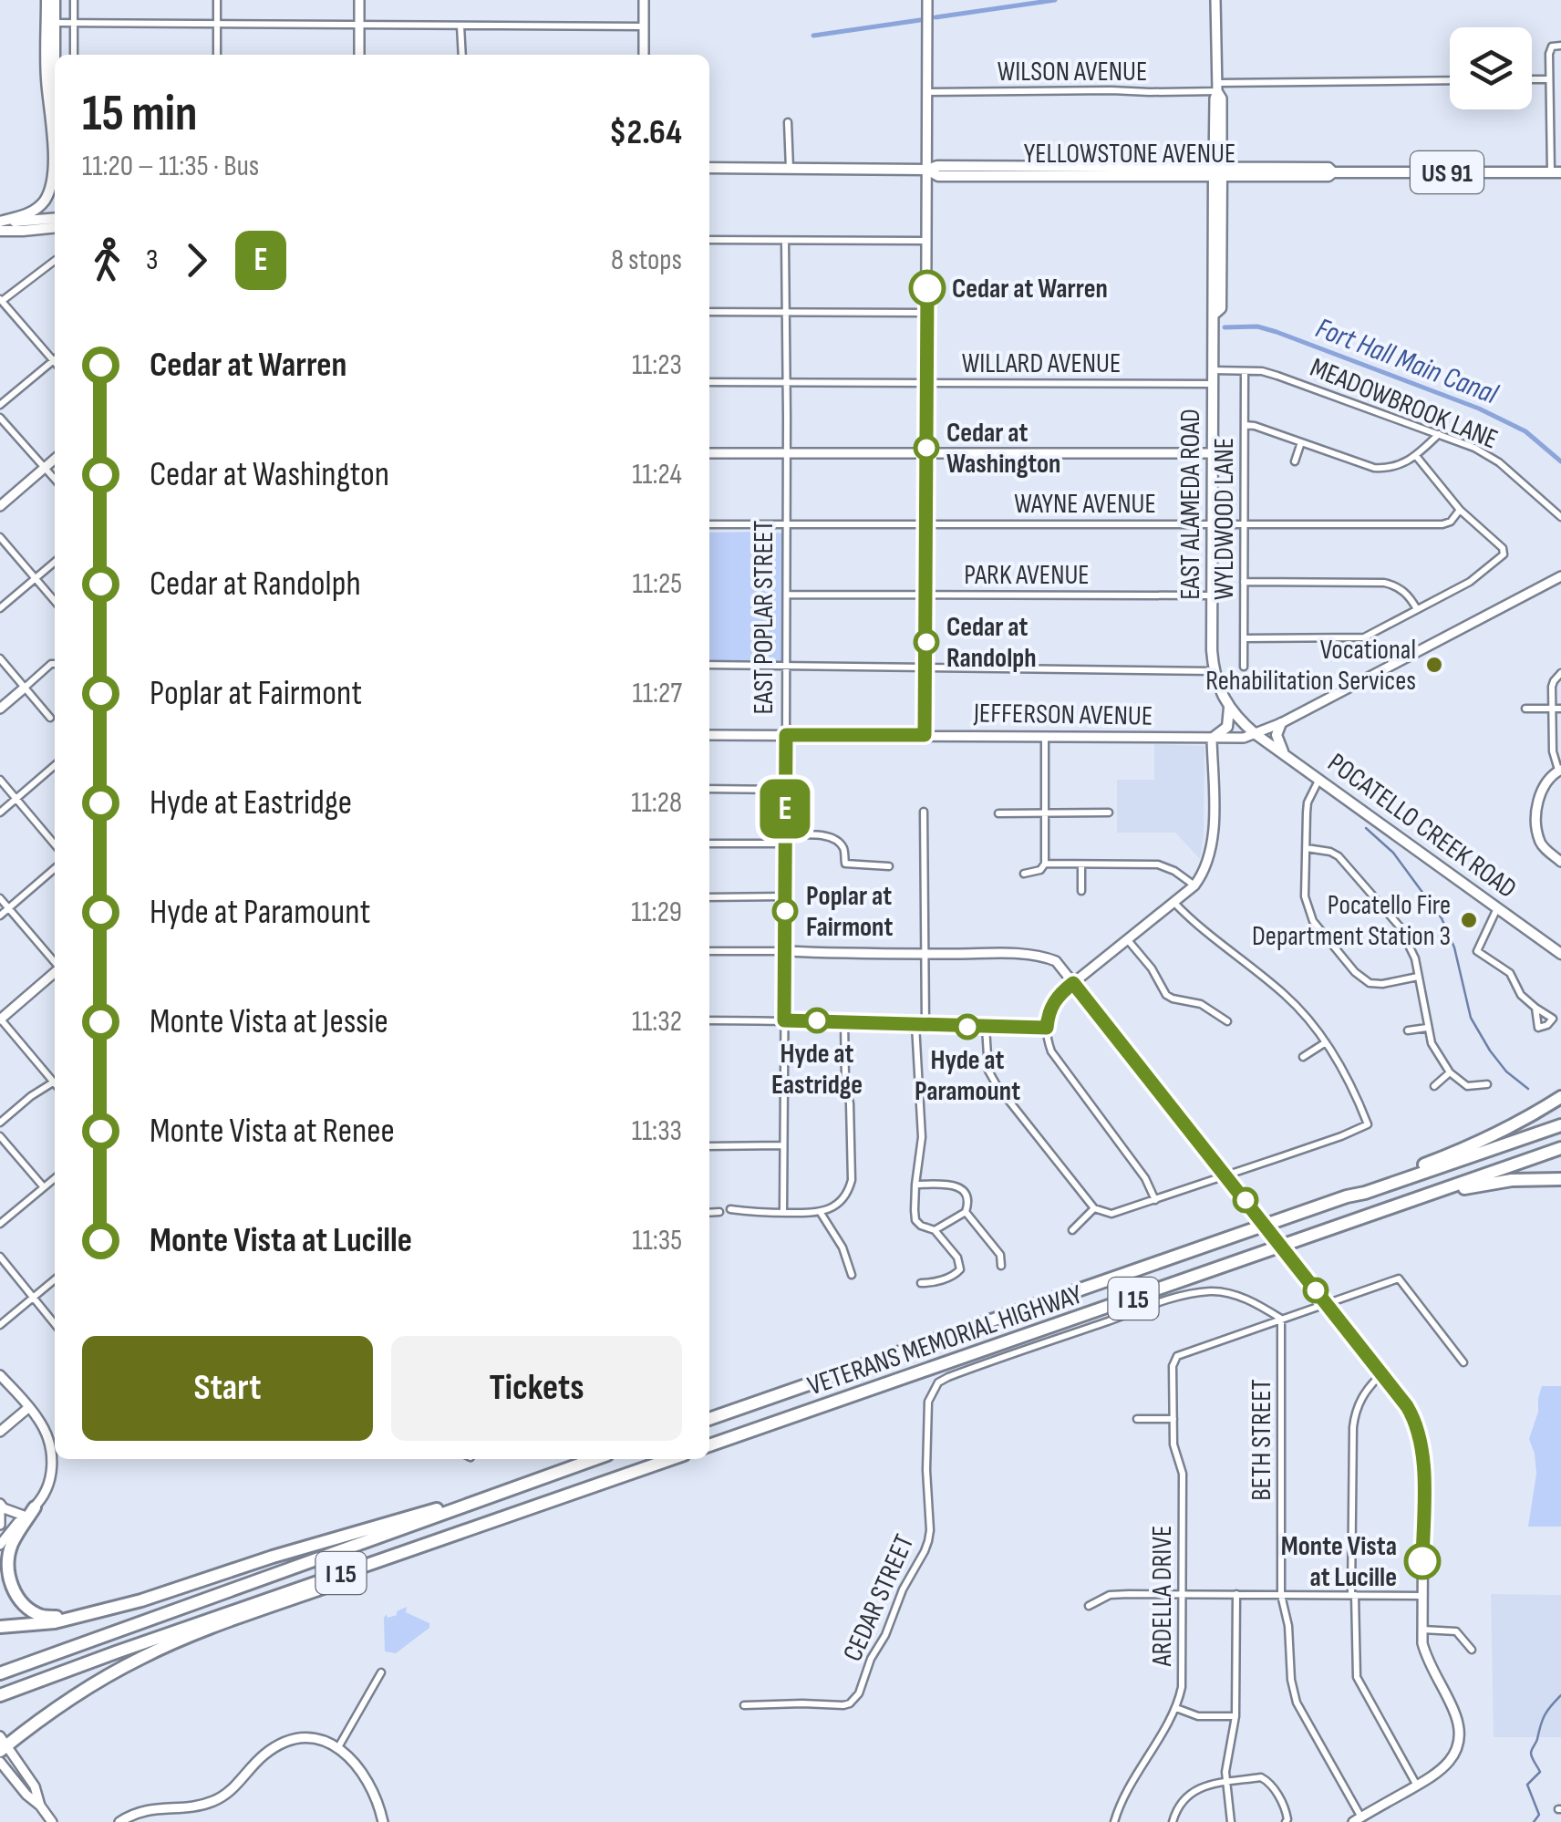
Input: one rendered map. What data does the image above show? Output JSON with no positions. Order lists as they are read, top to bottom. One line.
{"streets":{"highway":["I 15","VETERANS MEMORIAL HIGHWAY"],"main road":["YELLOWSTONE AVENUE","US 91","EAST ALAMEDA ROAD","POCATELLO CREEK ROAD"],"street":["WILSON AVENUE","WILLARD AVENUE","MEADOWBROOK LANE","WAYNE AVENUE","WYLDWOOD LANE","PARK AVENUE","EAST POPLAR STREET","JEFFERSON AVENUE","BETH STREET","ARDELLA DRIVE","CEDAR STREET"]},"crossings":[["YELLOWSTONE AVENUE","EAST ALAMEDA ROAD"],["WILLARD AVENUE","EAST ALAMEDA ROAD"],["WILLARD AVENUE","EAST POPLAR STREET"],["MEADOWBROOK LANE","EAST ALAMEDA ROAD"],["MEADOWBROOK LANE","WYLDWOOD LANE"],["WAYNE AVENUE","EAST ALAMEDA ROAD"],["WAYNE AVENUE","WYLDWOOD LANE"],["WAYNE AVENUE","EAST POPLAR STREET"],["EAST ALAMEDA ROAD","PARK AVENUE"],["EAST ALAMEDA ROAD","JEFFERSON AVENUE"],["EAST ALAMEDA ROAD","POCATELLO CREEK ROAD"],["PARK AVENUE","EAST POPLAR STREET"],["EAST POPLAR STREET","JEFFERSON AVENUE"],["JEFFERSON AVENUE","POCATELLO CREEK ROAD"],["BETH STREET","ARDELLA DRIVE"],["BETH STREET","CEDAR STREET"],["ARDELLA DRIVE","CEDAR STREET"]],"water":["Fort Hall Main Canal"],"places":["Cedar at Warren","Cedar at Washington","Cedar at Randolph","Vocational Rehabilitation Services","Poplar at Fairmont","Pocatello Fire Department Station 3","Hyde at Eastridge","Hyde at Paramount","Monte Vista at Lucille"],"lines":["bus line E"],"page":{"on_map":"E","heading":["15 min","11:20 – 11:35 · Bus","$2.64"],"legs":["3","E","8 stops"],"list":[{"name":"Cedar at Warren","value":"11:23"},{"name":"Cedar at Washington","value":"11:24"},{"name":"Cedar at Randolph","value":"11:25"},{"name":"Poplar at Fairmont","value":"11:27"},{"name":"Hyde at Eastridge","value":"11:28"},{"name":"Hyde at Paramount","value":"11:29"},{"name":"Monte Vista at Jessie","value":"11:32"},{"name":"Monte Vista at Renee","value":"11:33"},{"name":"Monte Vista at Lucille","value":"11:35"}],"buttons":["Start","Tickets"]}}
